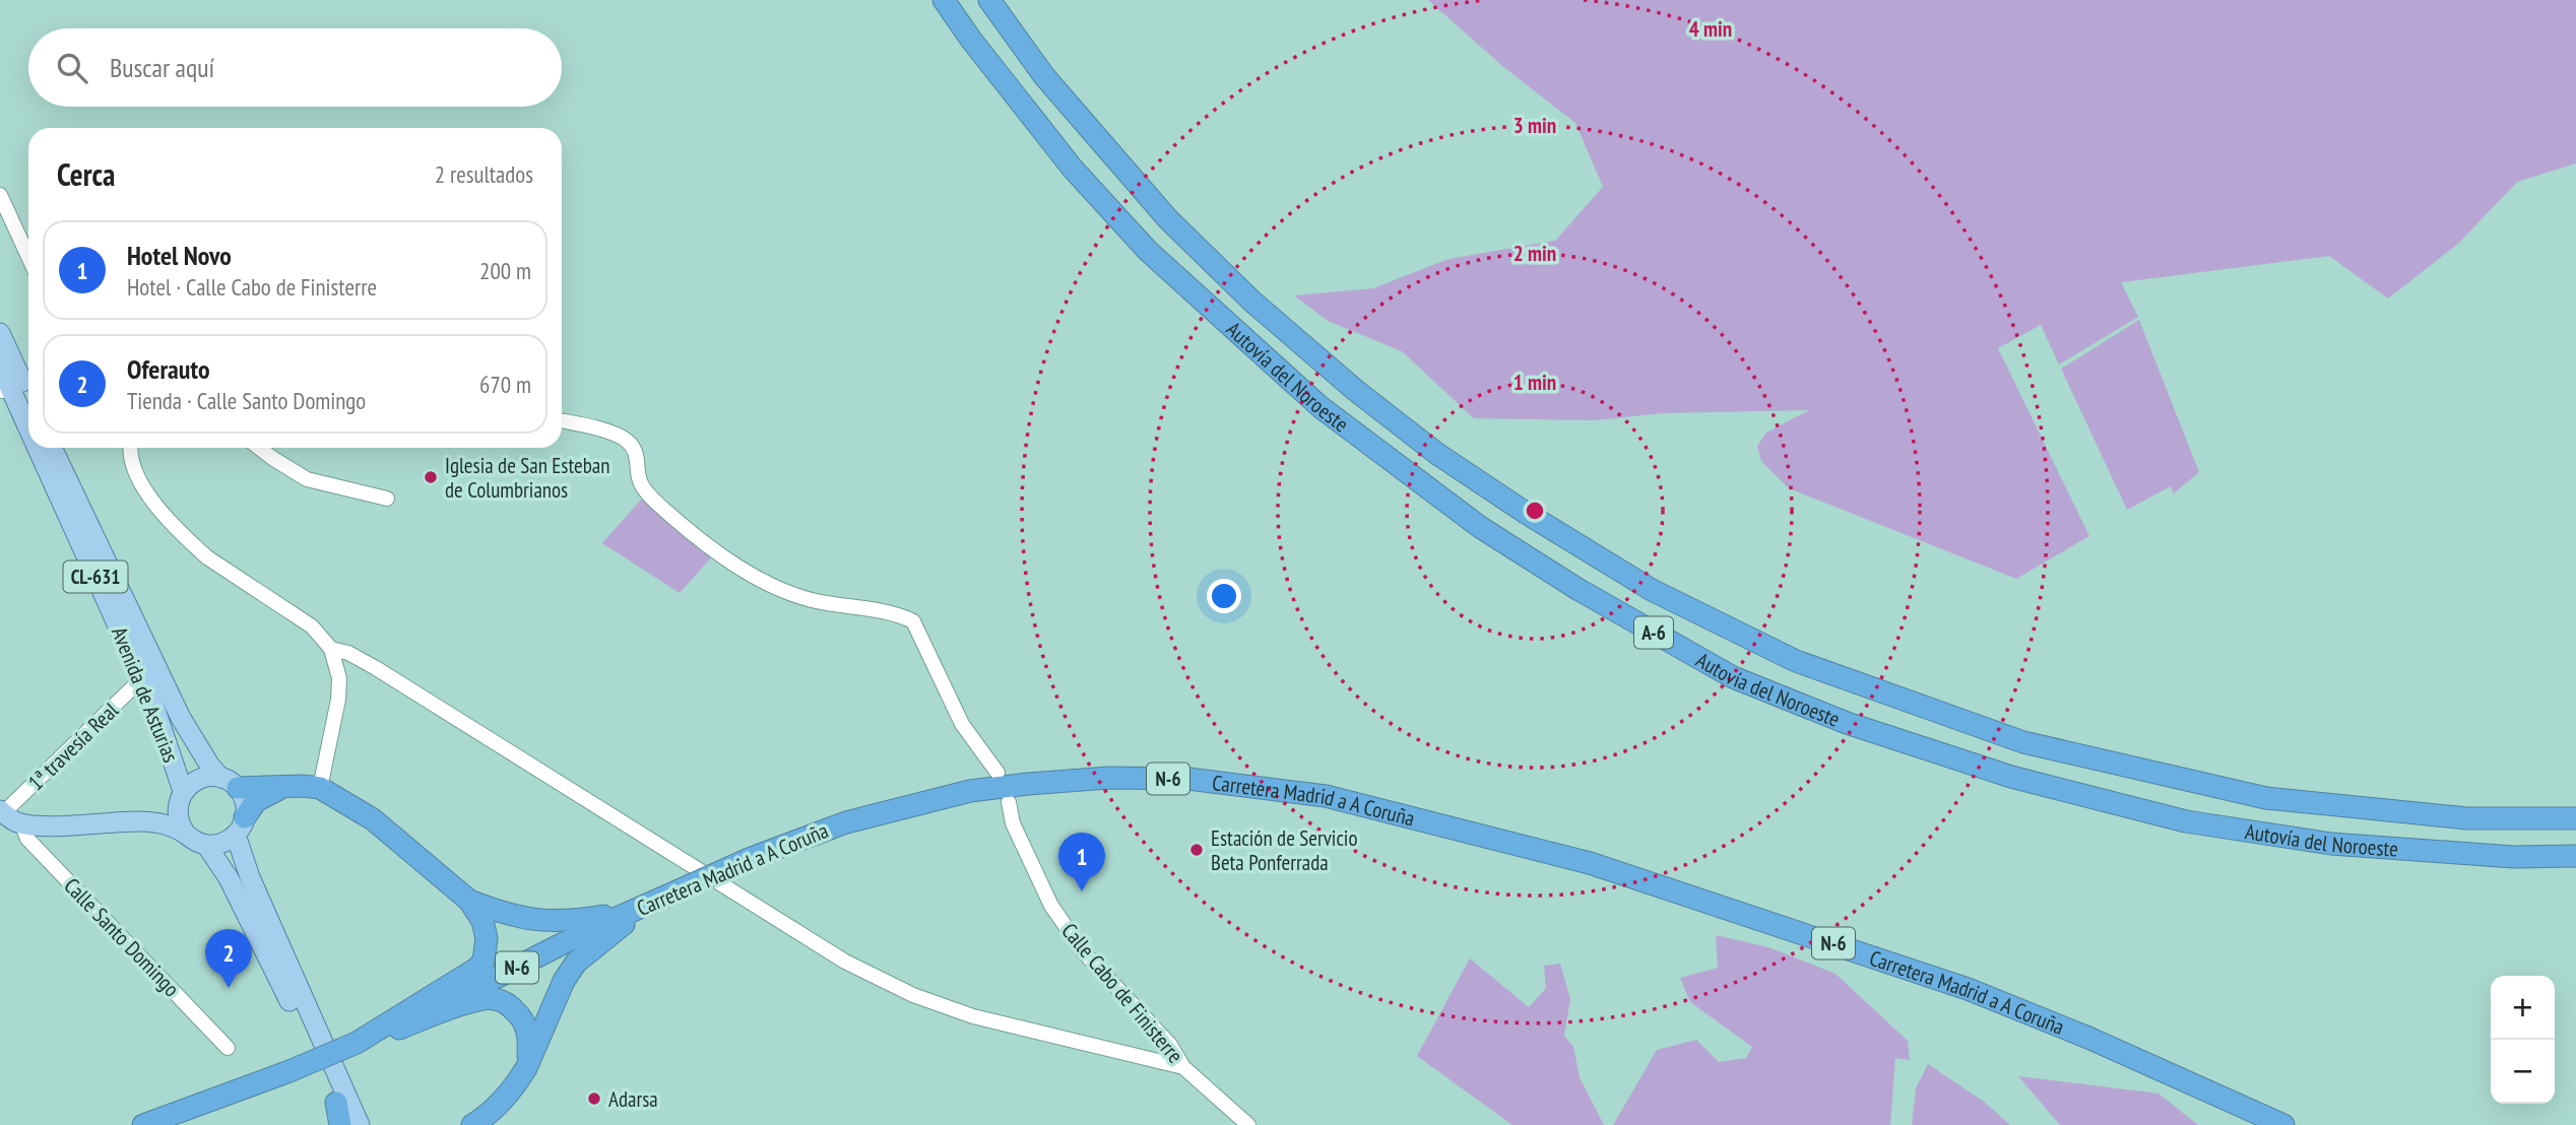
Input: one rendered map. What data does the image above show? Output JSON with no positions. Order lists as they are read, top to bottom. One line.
{"streets":{"highway":["Autovía del Noroeste","A-6","N-6","Carretera Madrid a A Coruña"],"main road":["CL-631","Avenida de Asturias"],"street":["1ª travesía Real","Calle Santo Domingo","Calle Cabo de Finisterre"]},"crossings":[["CL-631","Avenida de Asturias"],["Avenida de Asturias","1ª travesía Real"],["1ª travesía Real","Calle Santo Domingo"]],"places":["Iglesia de San Esteban de Columbrianos","Estación de Servicio Beta Ponferrada","Adarsa"],"page":{"search":"Buscar aquí","heading":["Cerca","2 resultados"],"list":[{"mark":"1","name":"Hotel Novo","note":"Hotel · Calle Cabo de Finisterre","value":"200 m"},{"mark":"2","name":"Oferauto","note":"Tienda · Calle Santo Domingo","value":"670 m"}],"pins":["1","2"],"map_buttons":["+","−"]},"rings":["4 min","3 min","2 min","1 min"]}
